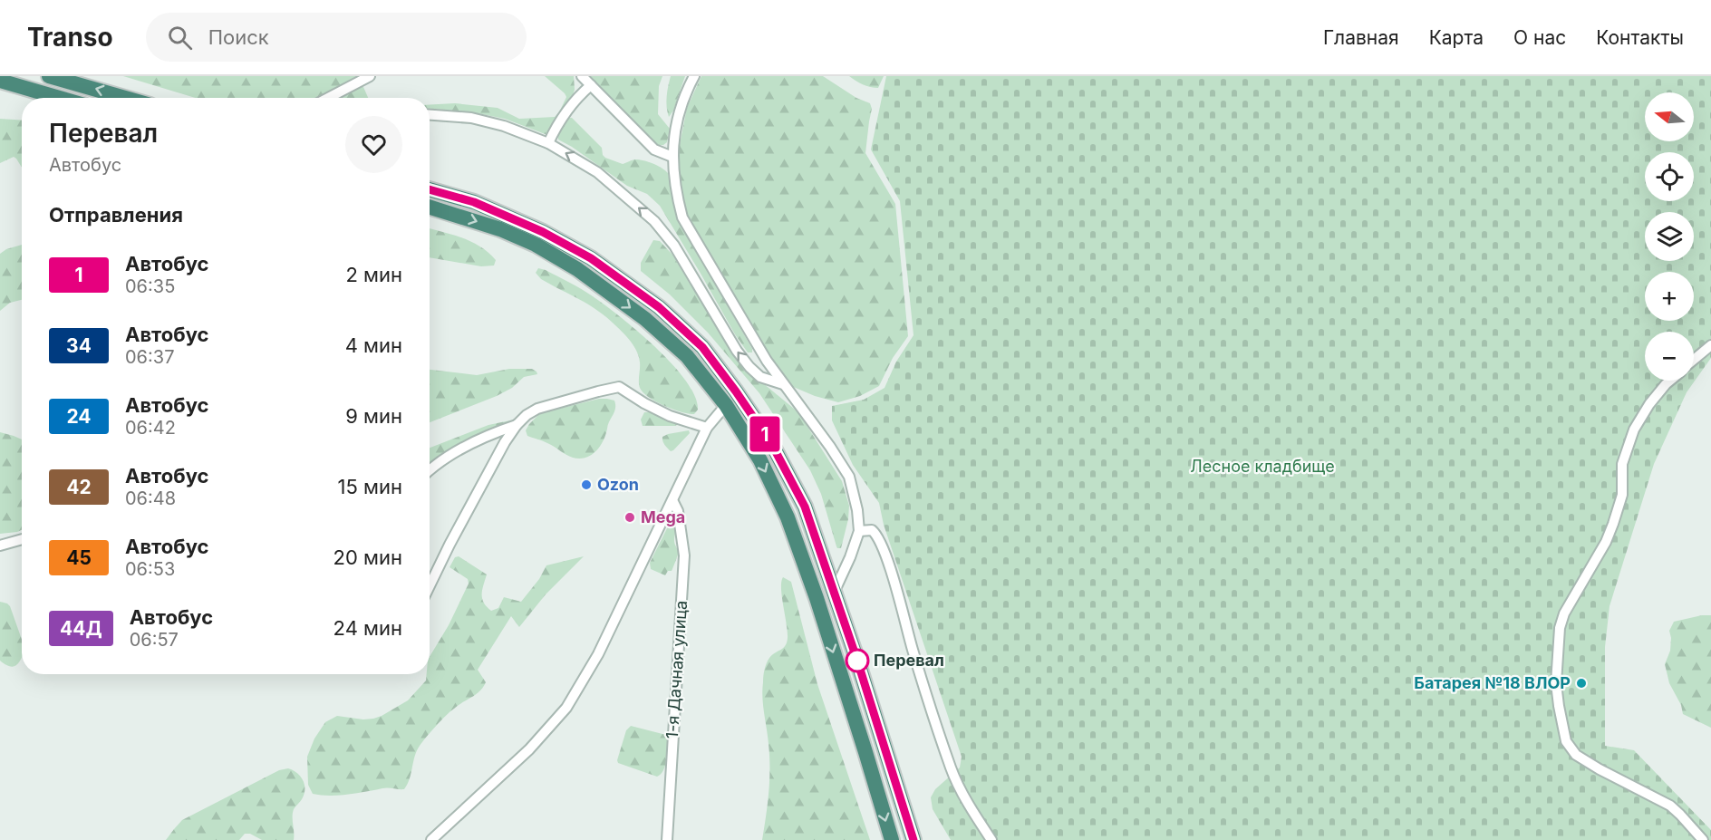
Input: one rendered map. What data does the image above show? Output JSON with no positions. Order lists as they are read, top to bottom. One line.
{"streets":{"street":["1-я Дачная улица"]},"parks":["Лесное кладбище"],"places":["Ozon","Mega","Перевал","Батарея №18 ВЛОР"],"lines":["bus line 1"],"north":"left","page":{"header":"Transo","search":"Поиск","nav":["Главная","Карта","О нас","Контакты"],"on_map":"1","map_buttons":["+","−"],"heading":[["Перевал","Автобус"],"Отправления"],"list":[{"mark":"1","name":"Автобус","note":"06:35","value":"2 мин"},{"mark":"34","name":"Автобус","note":"06:37","value":"4 мин"},{"mark":"24","name":"Автобус","note":"06:42","value":"9 мин"},{"mark":"42","name":"Автобус","note":"06:48","value":"15 мин"},{"mark":"45","name":"Автобус","note":"06:53","value":"20 мин"},{"mark":"44Д","name":"Автобус","note":"06:57","value":"24 мин"}]}}
